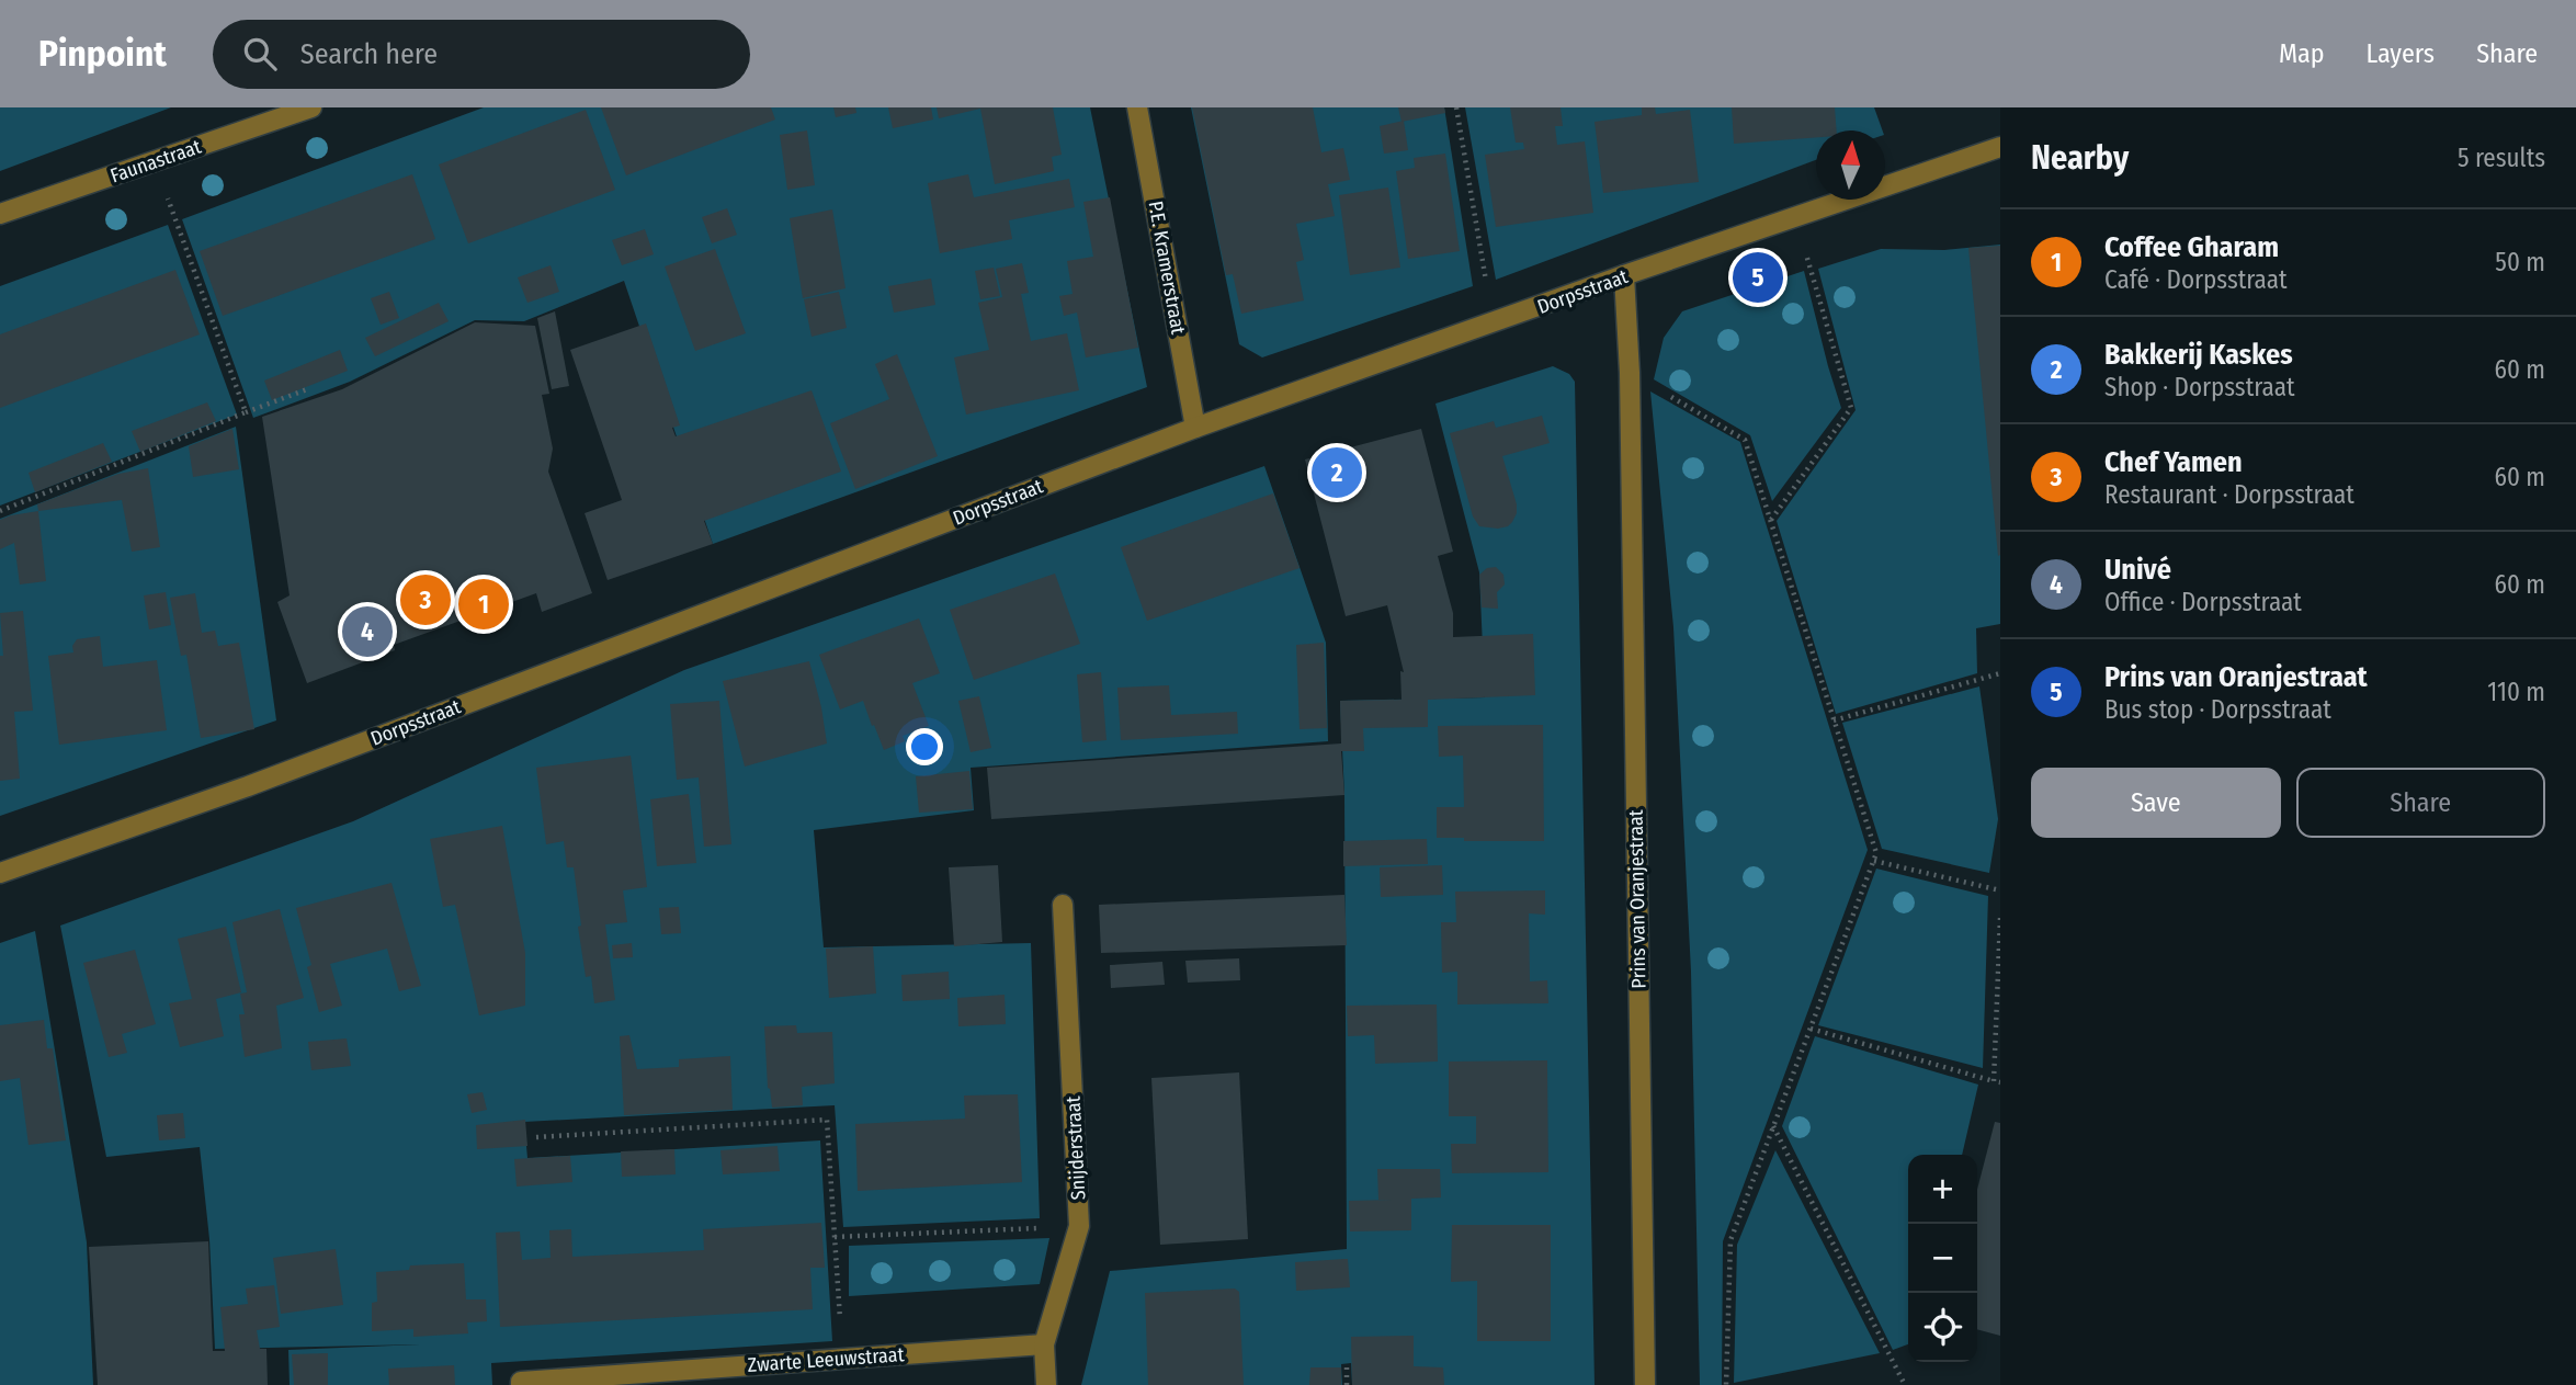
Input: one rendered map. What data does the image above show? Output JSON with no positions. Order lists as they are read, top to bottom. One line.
{"streets":{"street":["Faunastraat","P.E. Kramerstraat","Dorpsstraat","Prins van Oranjestraat","Snijderstraat","Zwarte Leeuwstraat"]},"crossings":[["P.E. Kramerstraat","Dorpsstraat"],["Dorpsstraat","Prins van Oranjestraat"],["Snijderstraat","Zwarte Leeuwstraat"]],"north":"top","page":{"header":"Pinpoint","search":"Search here","nav":["Map","Layers","Share"],"heading":["Nearby","5 results"],"list":[{"mark":"1","name":"Coffee Gharam","note":"Café · Dorpsstraat","value":"50 m"},{"mark":"2","name":"Bakkerij Kaskes","note":"Shop · Dorpsstraat","value":"60 m"},{"mark":"3","name":"Chef Yamen","note":"Restaurant · Dorpsstraat","value":"60 m"},{"mark":"4","name":"Univé","note":"Office · Dorpsstraat","value":"60 m"},{"mark":"5","name":"Prins van Oranjestraat","note":"Bus stop · Dorpsstraat","value":"110 m"}],"pins":["5","2","3","1","4"],"buttons":["Save","Share"],"map_buttons":["+","−"]}}
